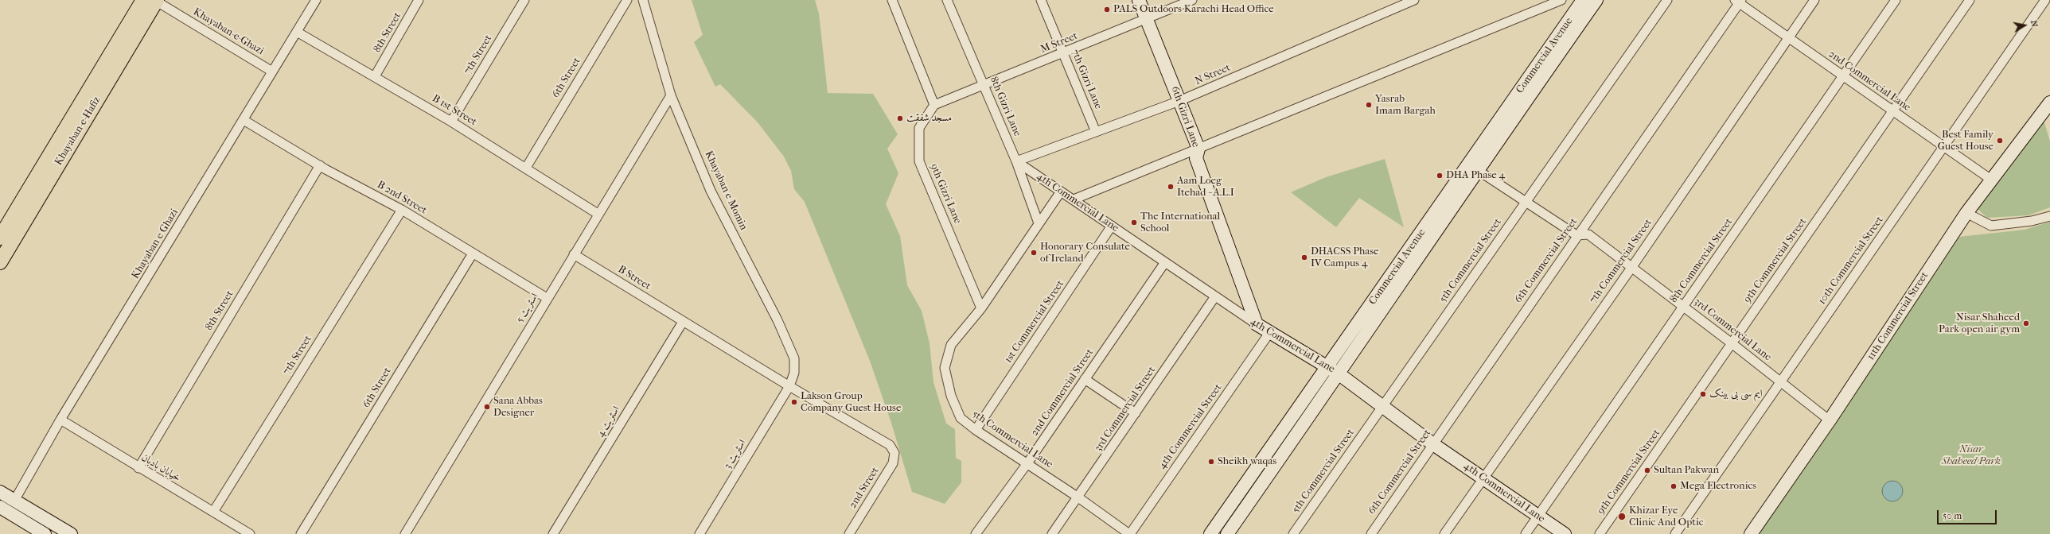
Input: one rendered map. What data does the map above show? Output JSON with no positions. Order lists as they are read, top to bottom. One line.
{"streets":{"main road":["Commercial Avenue","6th Gizri Lane","Khayaban-e-Hafiz","4th Commercial Lane","11th Commercial Street"],"street":["Khayaban-e-Ghazi","8th Street","M Street","7th Street","N Street","6th Street","7th Gizri Lane","2nd Commercial Lane","8th Gizri Lane","B 1st Street","Khayaban e Momin","9th Gizri Lane","B 2nd Street","Khayaban e Ghazi","5th Commercial Street","6th Commercial Street","8th Commercial Street","9th Commercial Street","10th Commercial Street","7th Commercial Street","B Street","اسٹریٹ 5","1st Commercial Street","3rd Commercial Lane","2nd Commercial Street","3rd Commercial Street","اسٹریٹ 4","4th Commercial Street","5th Commercial Lane","اسٹریٹ 3","خیابان بادبان","2nd Street"]},"crossings":[["Khayaban-e-Ghazi","Khayaban-e-Hafiz"],["Khayaban-e-Ghazi","Khayaban e Ghazi"],["8th Street","B 1st Street"],["8th Street","B 2nd Street"],["8th Street","خیابان بادبان"],["M Street","7th Gizri Lane"],["M Street","8th Gizri Lane"],["M Street","6th Gizri Lane"],["M Street","9th Gizri Lane"],["7th Street","B 1st Street"],["7th Street","B 2nd Street"],["7th Street","خیابان بادبان"],["Commercial Avenue","4th Commercial Lane"],["Commercial Avenue","3rd Commercial Lane"],["N Street","7th Gizri Lane"],["N Street","8th Gizri Lane"],["N Street","6th Gizri Lane"],["N Street","4th Commercial Lane"],["6th Street","B 1st Street"],["6th Street","B 2nd Street"],["2nd Commercial Lane","6th Commercial Street"],["2nd Commercial Lane","8th Commercial Street"],["2nd Commercial Lane","9th Commercial Street"],["2nd Commercial Lane","10th Commercial Street"],["2nd Commercial Lane","7th Commercial Street"],["2nd Commercial Lane","11th Commercial Street"],["8th Gizri Lane","4th Commercial Lane"],["8th Gizri Lane","5th Commercial Lane"],["B 1st Street","Khayaban e Ghazi"],["B 1st Street","اسٹریٹ 5"],["6th Gizri Lane","4th Commercial Lane"],["Khayaban e Momin","B Street"],["Khayaban e Momin","اسٹریٹ 5"],["Khayaban e Momin","اسٹریٹ 3"],["Khayaban e Momin","2nd Street"],["9th Gizri Lane","5th Commercial Lane"],["B 2nd Street","Khayaban e Ghazi"],["B 2nd Street","اسٹریٹ 5"],["4th Commercial Lane","5th Commercial Street"],["4th Commercial Lane","6th Commercial Street"],["4th Commercial Lane","8th Commercial Street"],["4th Commercial Lane","7th Commercial Street"],["4th Commercial Lane","1st Commercial Street"],["4th Commercial Lane","2nd Commercial Street"],["4th Commercial Lane","3rd Commercial Street"],["4th Commercial Lane","4th Commercial Street"],["4th Commercial Lane","5th Commercial Lane"],["Khayaban e Ghazi","خیابان بادبان"],["5th Commercial Street","3rd Commercial Lane"],["6th Commercial Street","3rd Commercial Lane"],["8th Commercial Street","3rd Commercial Lane"],["9th Commercial Street","3rd Commercial Lane"],["10th Commercial Street","3rd Commercial Lane"],["7th Commercial Street","3rd Commercial Lane"],["B Street","اسٹریٹ 5"],["B Street","اسٹریٹ 4"],["B Street","اسٹریٹ 3"],["B Street","2nd Street"],["11th Commercial Street","3rd Commercial Lane"],["1st Commercial Street","5th Commercial Lane"],["2nd Commercial Street","5th Commercial Lane"],["3rd Commercial Street","5th Commercial Lane"],["4th Commercial Street","5th Commercial Lane"],["اسٹریٹ 3","2nd Street"]],"parks":["Nisar Shaheed Park"],"places":["PALS Outdoors Karachi Head Office","Yasrab Imam Bargah","مسجد شفقت","Best Family Guest House","DHA Phase 4","Aam Loeg Itehad - A.L.I","The International School","Honorary Consulate of Ireland","DHACSS Phase IV Campus 4","Nisar Shaheed Park open air gym","ایم سی بی بینک","Lakson Group Company Guest House","Sana Abbas Designer","Sheikh waqas","Sultan Pakwan","Mega Electronics","Khizar Eye Clinic And Optic"],"scale_bar":"50 m","north":"right"}
